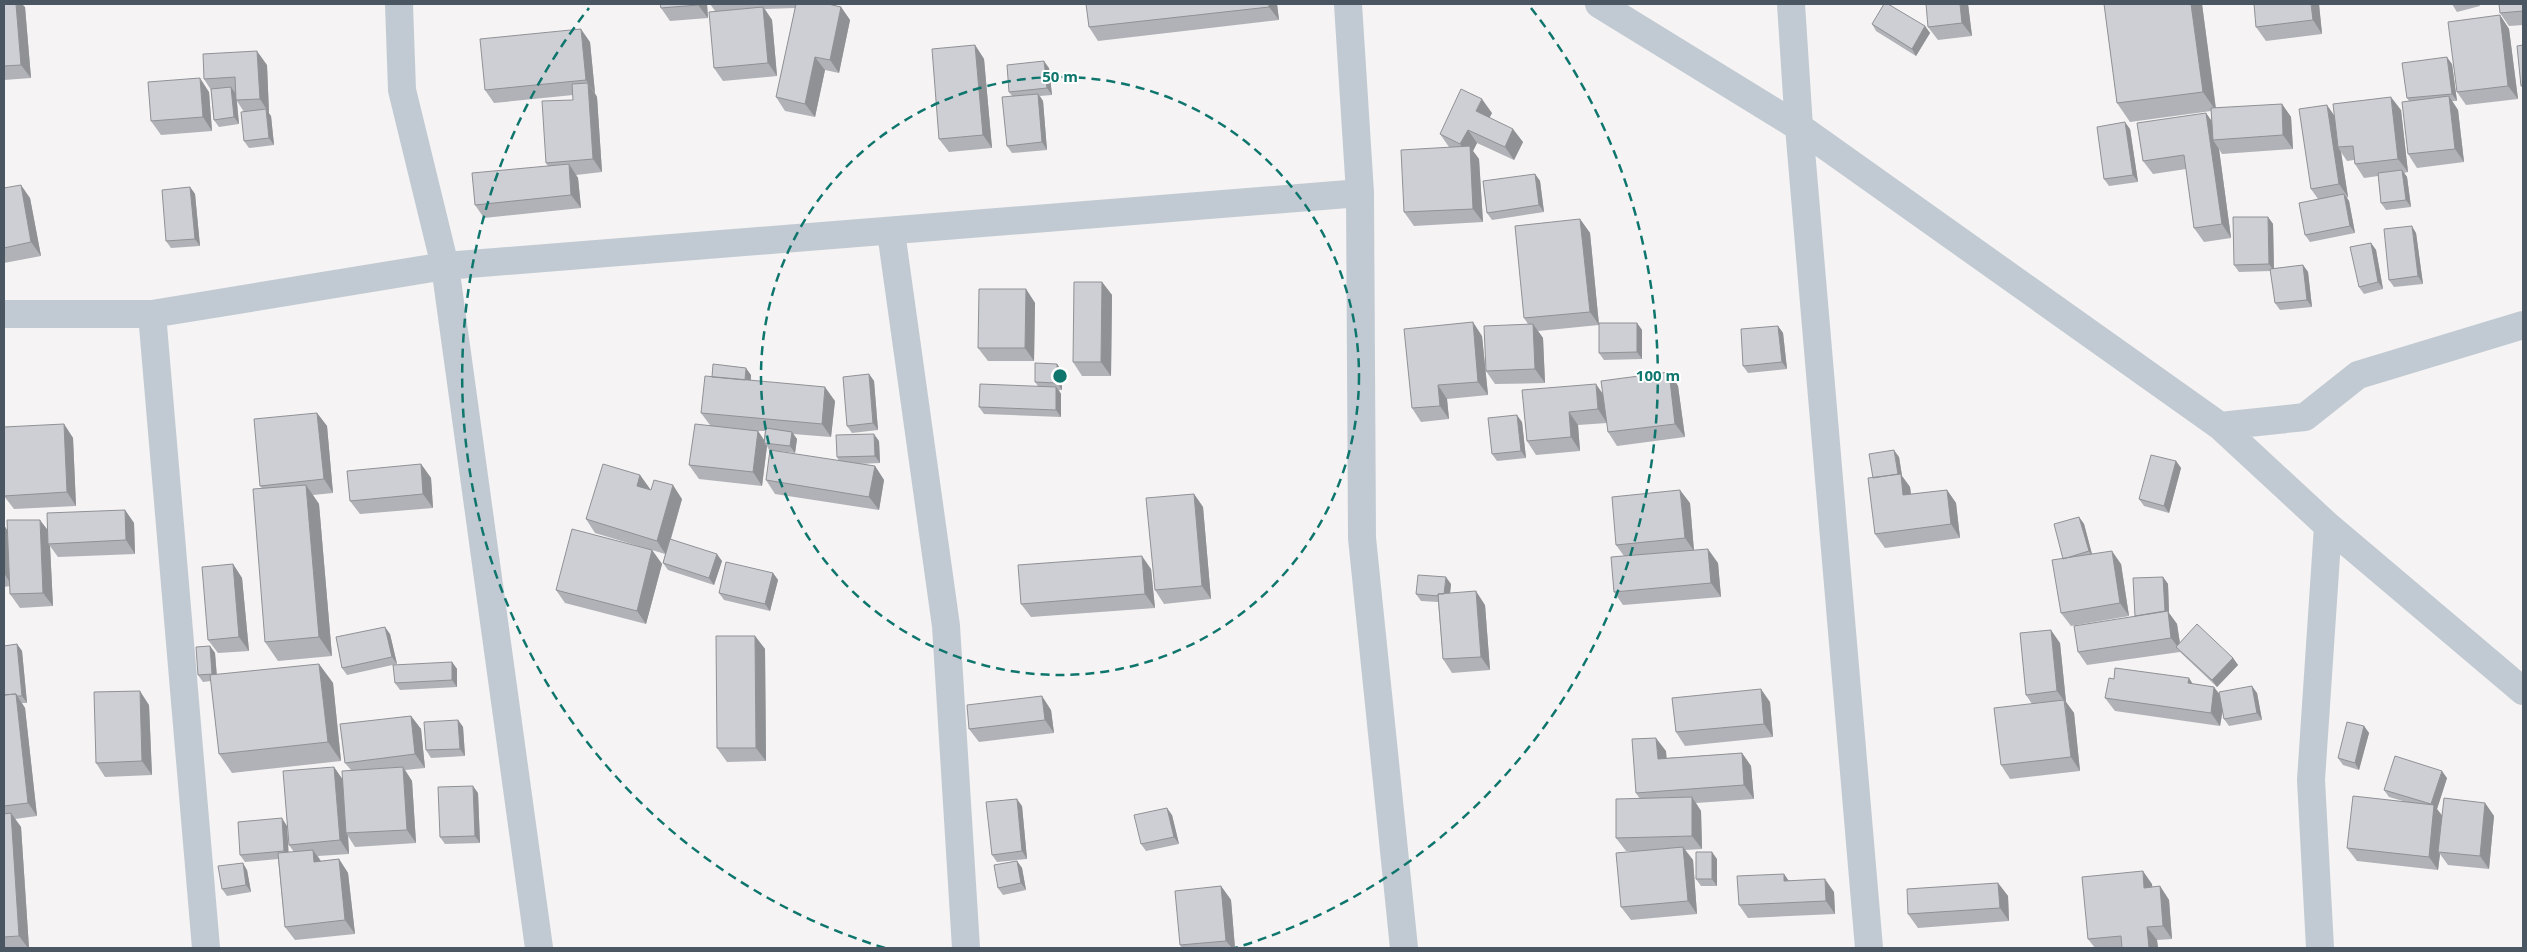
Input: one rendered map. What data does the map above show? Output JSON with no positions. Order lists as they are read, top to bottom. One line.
{"rings":["50 m","100 m"]}
